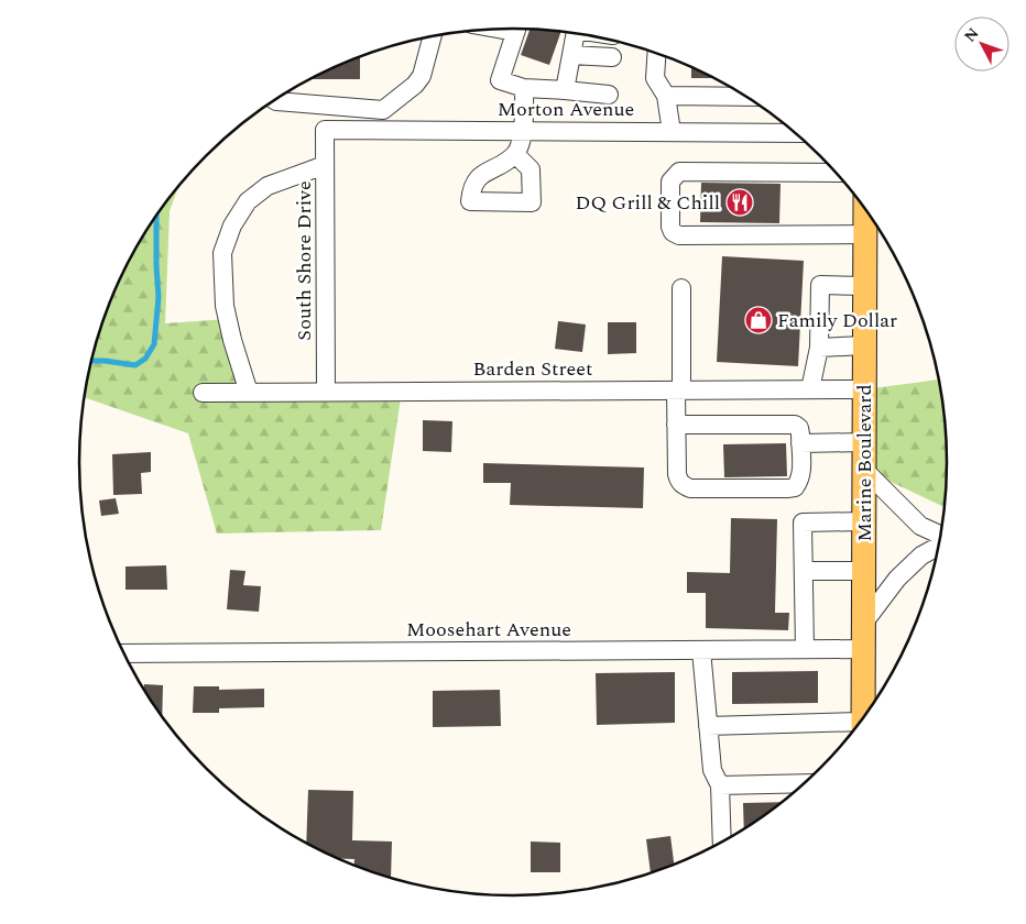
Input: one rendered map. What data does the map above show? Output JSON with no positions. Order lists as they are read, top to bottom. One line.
{"streets":{"main road":["Marine Boulevard"],"street":["Morton Avenue","South Shore Drive","Barden Street","Moosehart Avenue"]},"crossings":[["Morton Avenue","South Shore Drive"],["South Shore Drive","Barden Street"],["Barden Street","Marine Boulevard"],["Marine Boulevard","Moosehart Avenue"]],"places":{"restaurant":["DQ Grill & Chill"],"shop":["Family Dollar"]},"north":"top left"}
